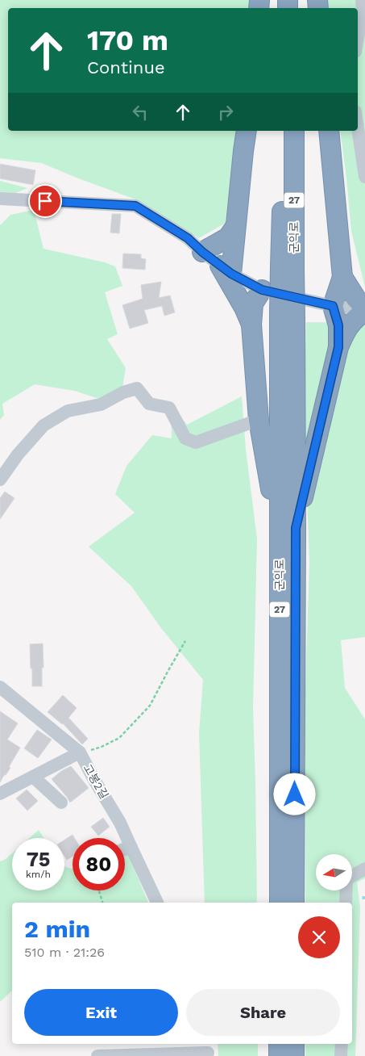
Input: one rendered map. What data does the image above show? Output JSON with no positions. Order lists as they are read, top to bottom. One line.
{"streets":{"highway":["27","군익로"],"street":["고봉2길"]},"north":"left","page":{"turn":["170 m","Continue"],"speed":"75 km/h","limit":"80","heading":["2 min","510 m · 21:26"],"buttons":["Exit","Share"]}}
